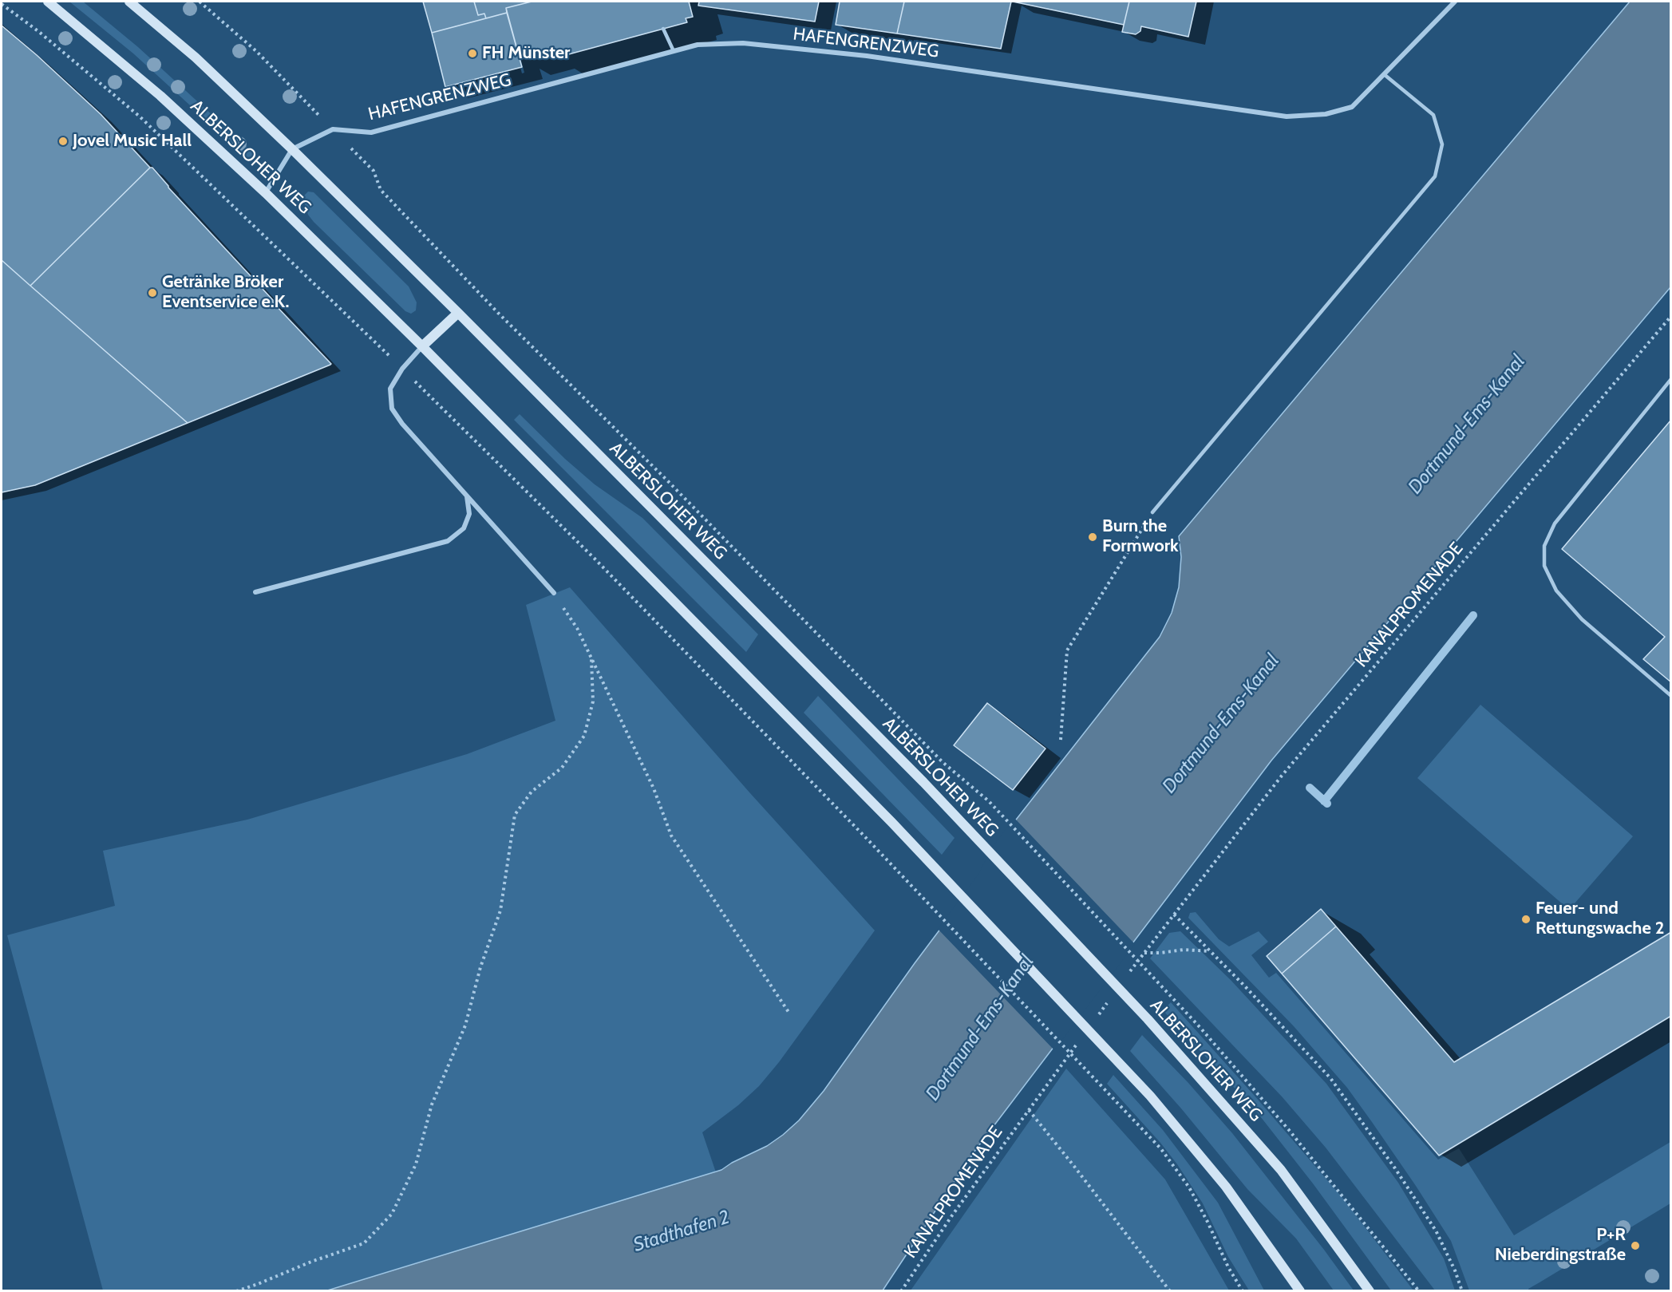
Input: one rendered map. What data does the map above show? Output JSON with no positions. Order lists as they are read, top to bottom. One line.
{"streets":{"main road":["ALBERSLOHER WEG"],"street":["HAFENGRENZWEG"],"path":["KANALPROMENADE"]},"water":["Dortmund-Ems-Kanal","Stadthafen 2"],"places":["FH Münster","Jovel Music Hall","Getränke Bröker Eventservice e.K.","Burn the Formwork","Feuer- und Rettungswache 2","P+R Nieberdingstraße"]}
